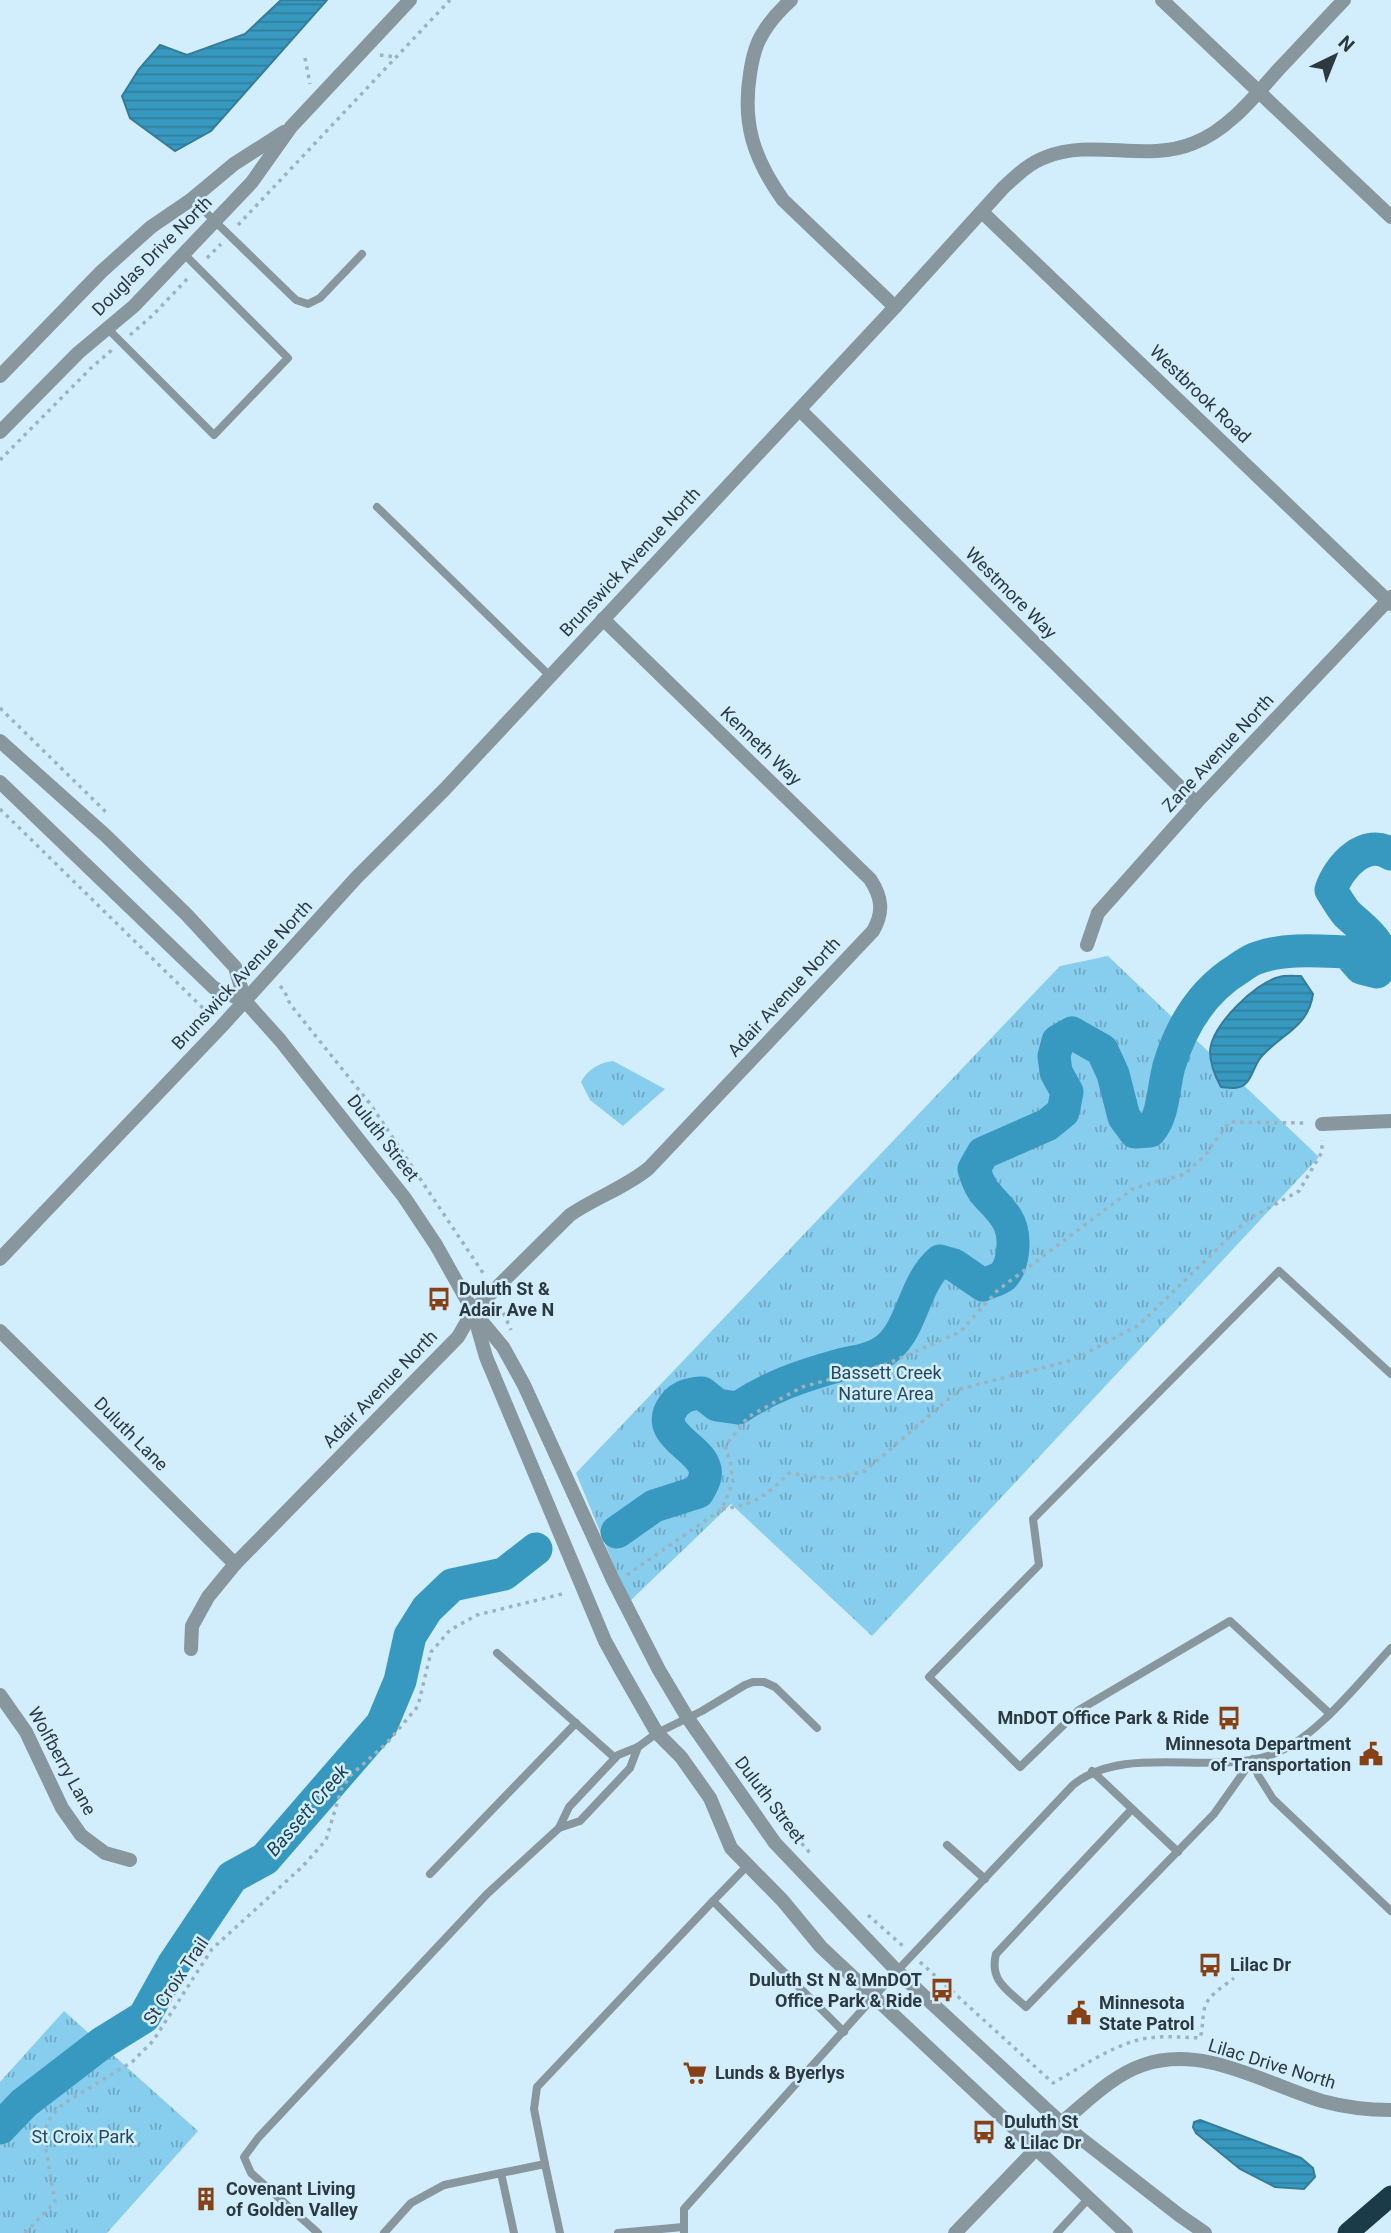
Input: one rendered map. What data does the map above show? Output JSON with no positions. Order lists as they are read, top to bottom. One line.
{"streets":{"street":["Douglas Drive North","Westbrook Road","Brunswick Avenue North","Westmore Way","Kenneth Way","Zane Avenue North","Adair Avenue North","Duluth Street","Duluth Lane","Wolfberry Lane","Lilac Drive North"],"path":["St Croix Trail"]},"crossings":[["Westbrook Road","Brunswick Avenue North"],["Westbrook Road","Zane Avenue North"],["Brunswick Avenue North","Westmore Way"],["Brunswick Avenue North","Kenneth Way"],["Brunswick Avenue North","Duluth Street"],["Westmore Way","Zane Avenue North"],["Kenneth Way","Adair Avenue North"],["Adair Avenue North","Duluth Street"],["Adair Avenue North","Duluth Lane"],["Duluth Street","Lilac Drive North"]],"water":["Bassett Creek"],"parks":["Bassett Creek Nature Area","St Croix Park"],"places":{"bus stop":["Duluth St & Adair Ave N","MnDOT Office Park & Ride","Lilac Dr","Duluth St N & MnDOT Office Park & Ride","Duluth St & Lilac Dr"],"public building":["Minnesota Department of Transportation","Minnesota State Patrol"],"supermarket":["Lunds & Byerlys"],"building":["Covenant Living of Golden Valley"]},"north":"top right"}
